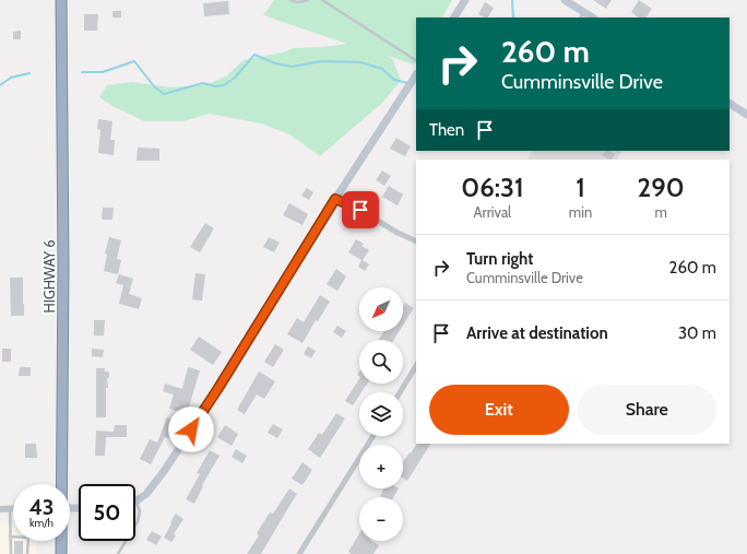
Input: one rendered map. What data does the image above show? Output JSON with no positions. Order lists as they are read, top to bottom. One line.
{"streets":{"highway":["HIGHWAY 6"]},"north":"bottom left","page":{"turn":["260 m","Cumminsville Drive"],"then":"Then","eta":["06:31","Arrival","1","min","290","m"],"list":[{"name":"Turn right","note":"Cumminsville Drive","value":"260 m"},{"name":"Arrive at destination","value":"30 m"}],"map_buttons":["+","−"],"buttons":["Exit","Share"],"speed":"43 km/h","limit":"50"}}
